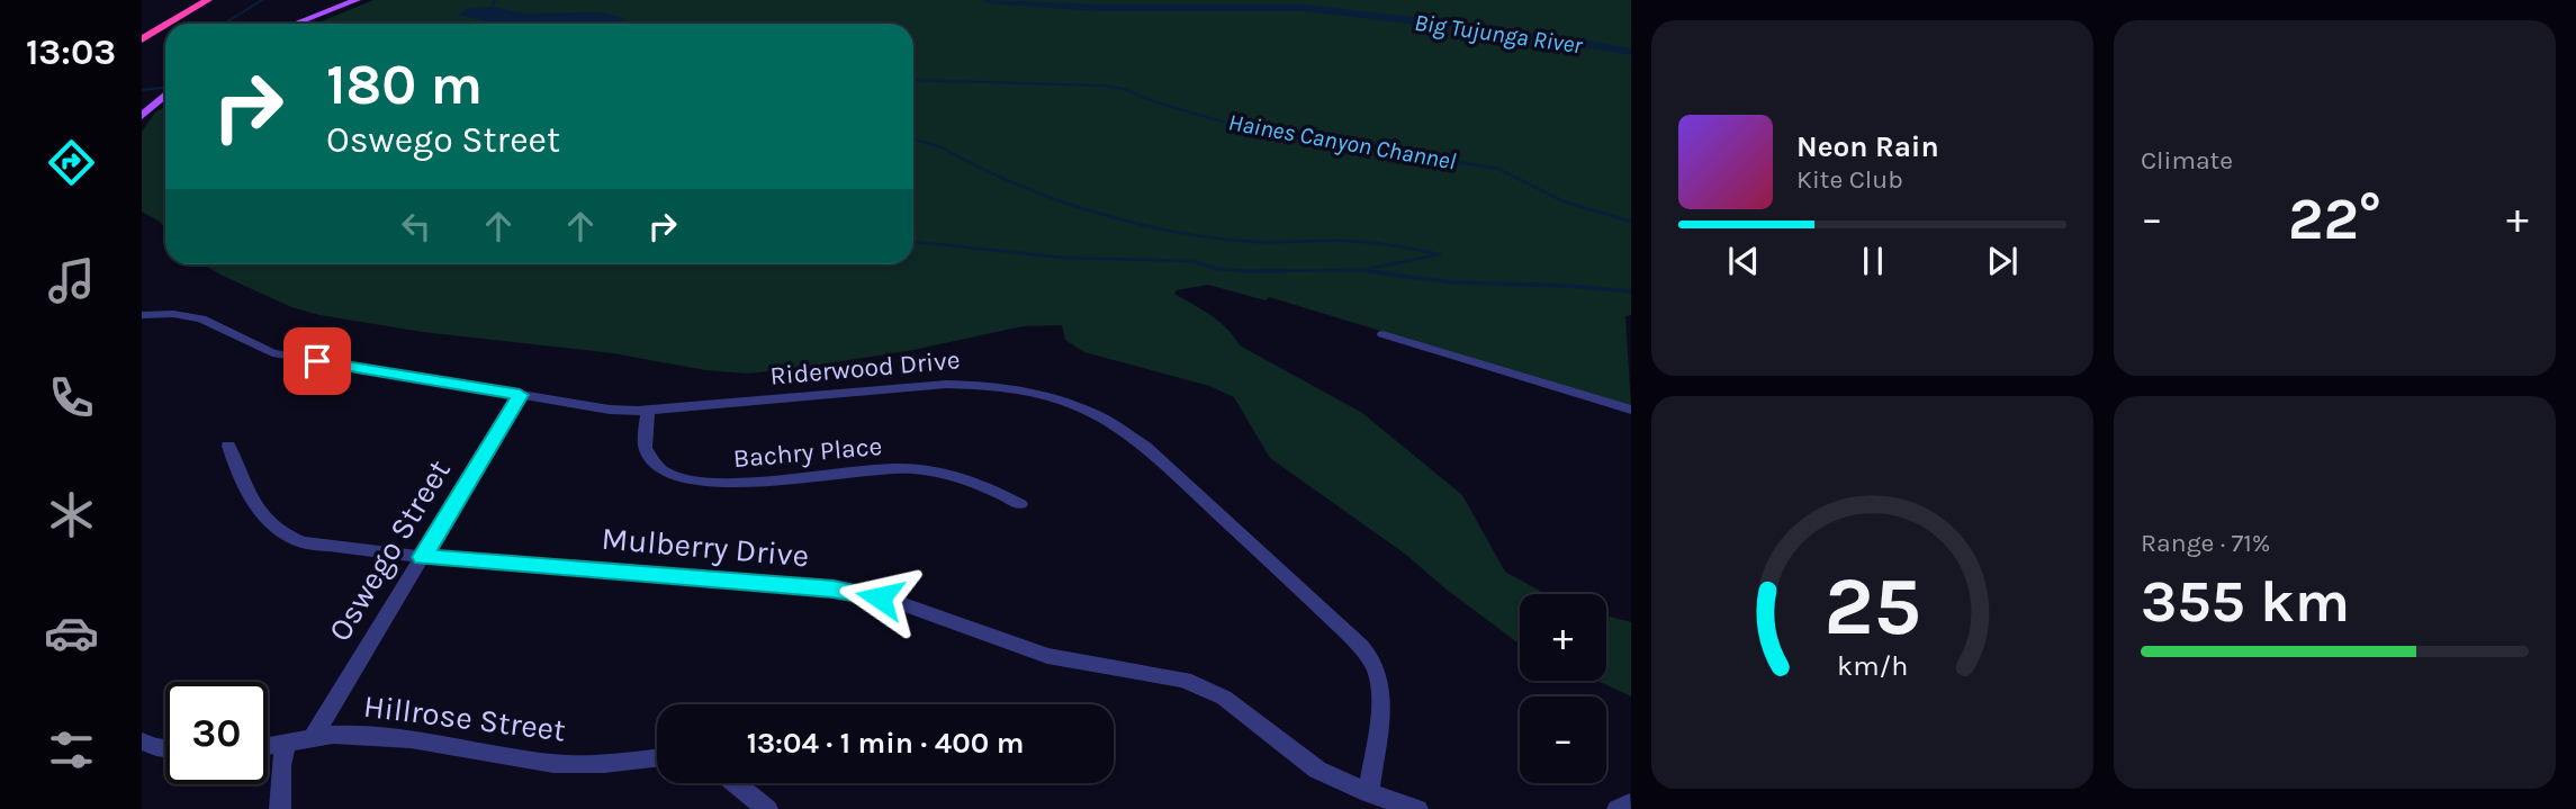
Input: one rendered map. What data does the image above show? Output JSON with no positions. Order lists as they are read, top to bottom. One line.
{"streets":{"street":["Riderwood Drive","Bachry Place","Mulberry Drive","Oswego Street","Hillrose Street"]},"crossings":[["Riderwood Drive","Bachry Place"],["Riderwood Drive","Mulberry Drive"],["Riderwood Drive","Oswego Street"],["Mulberry Drive","Oswego Street"],["Oswego Street","Hillrose Street"]],"water":["Big Tujunga River","Haines Canyon Channel"],"page":{"tabs":"13:03","tile":["Climate",["Range · 71%","355 km"]],"turn":["180 m","Oswego Street"],"song":["Neon Rain","Kite Club"],"heat":["−","22°","+"],"map_buttons":["+","−"],"limit":"30","trip":"13:04 · 1 min · 400 m","gauge":["25","km/h"]}}
